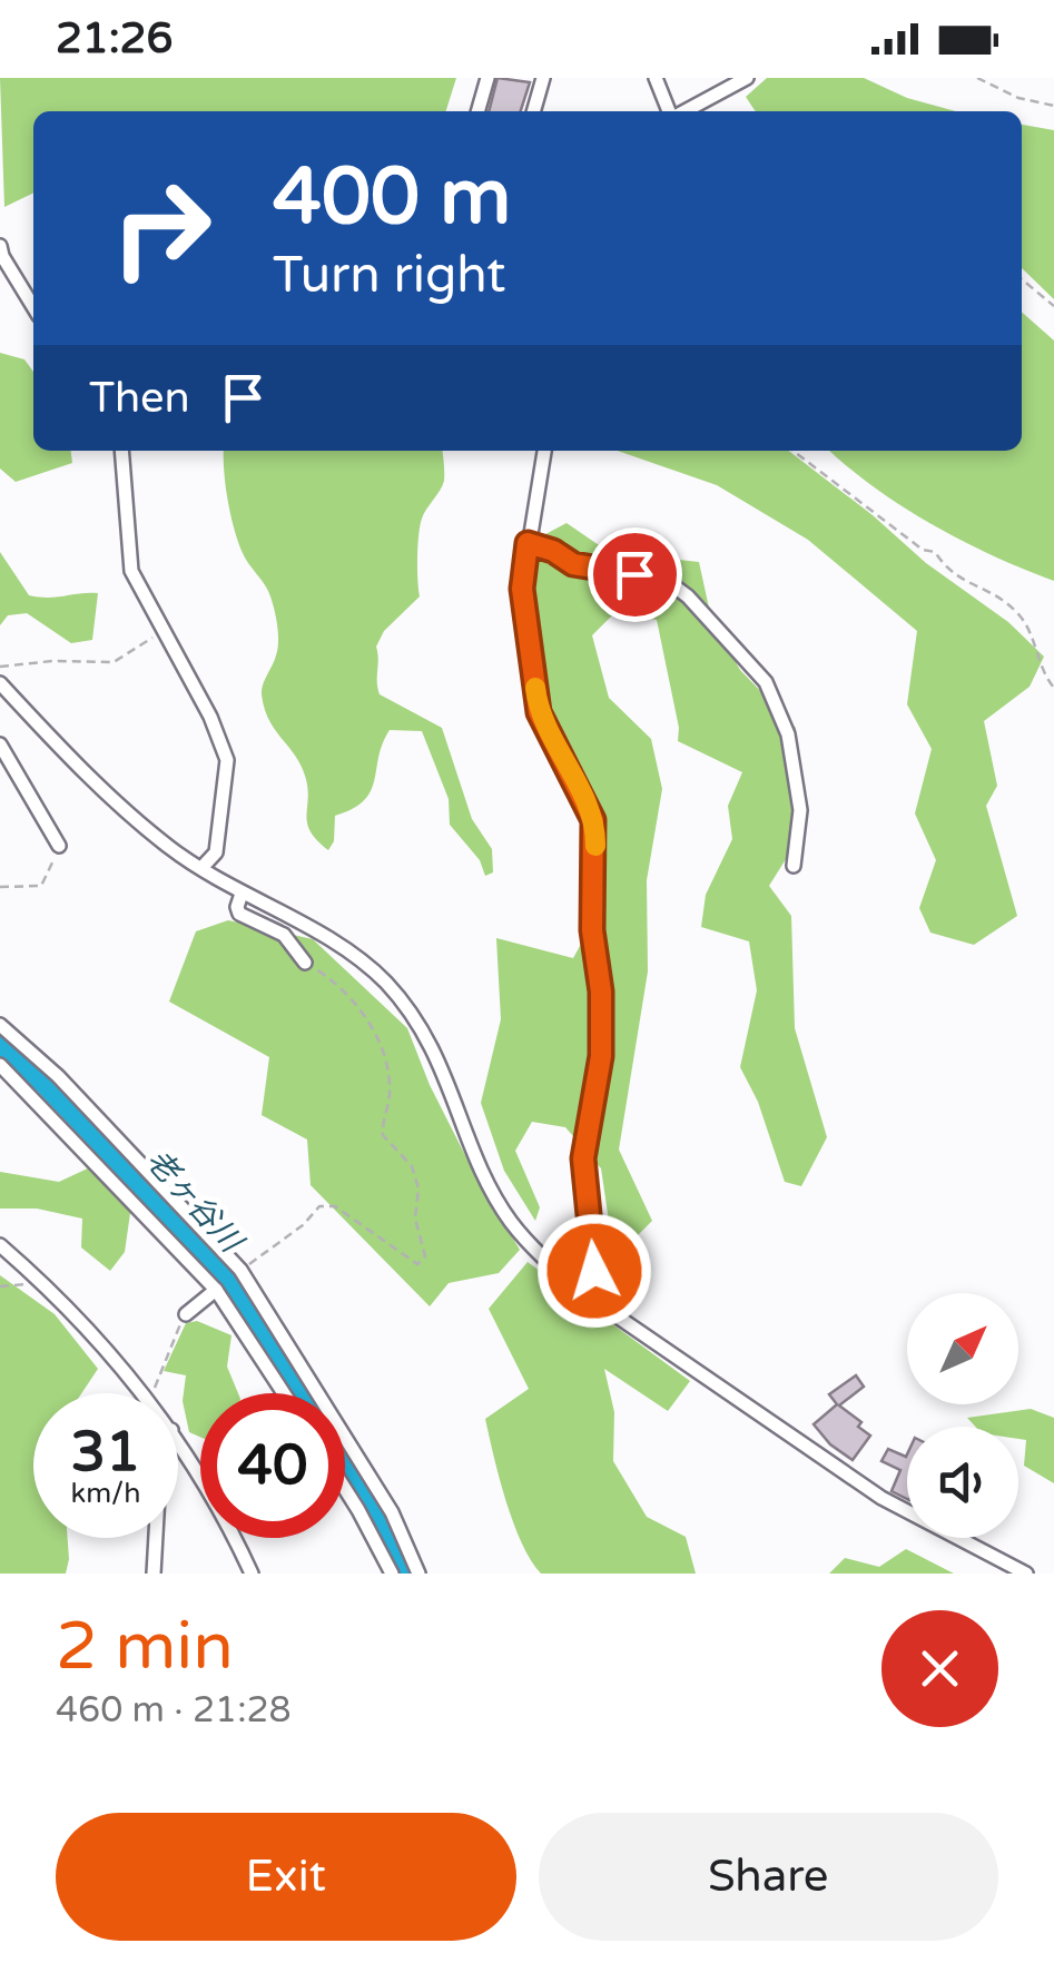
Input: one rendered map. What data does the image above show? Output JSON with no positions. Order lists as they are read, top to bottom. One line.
{"water":["老ヶ谷川"],"north":"top right","page":{"status":"21:26","turn":["400 m","Turn right"],"then":"Then","speed":"31 km/h","limit":"40","heading":["2 min","460 m · 21:28"],"buttons":["Exit","Share"]}}
